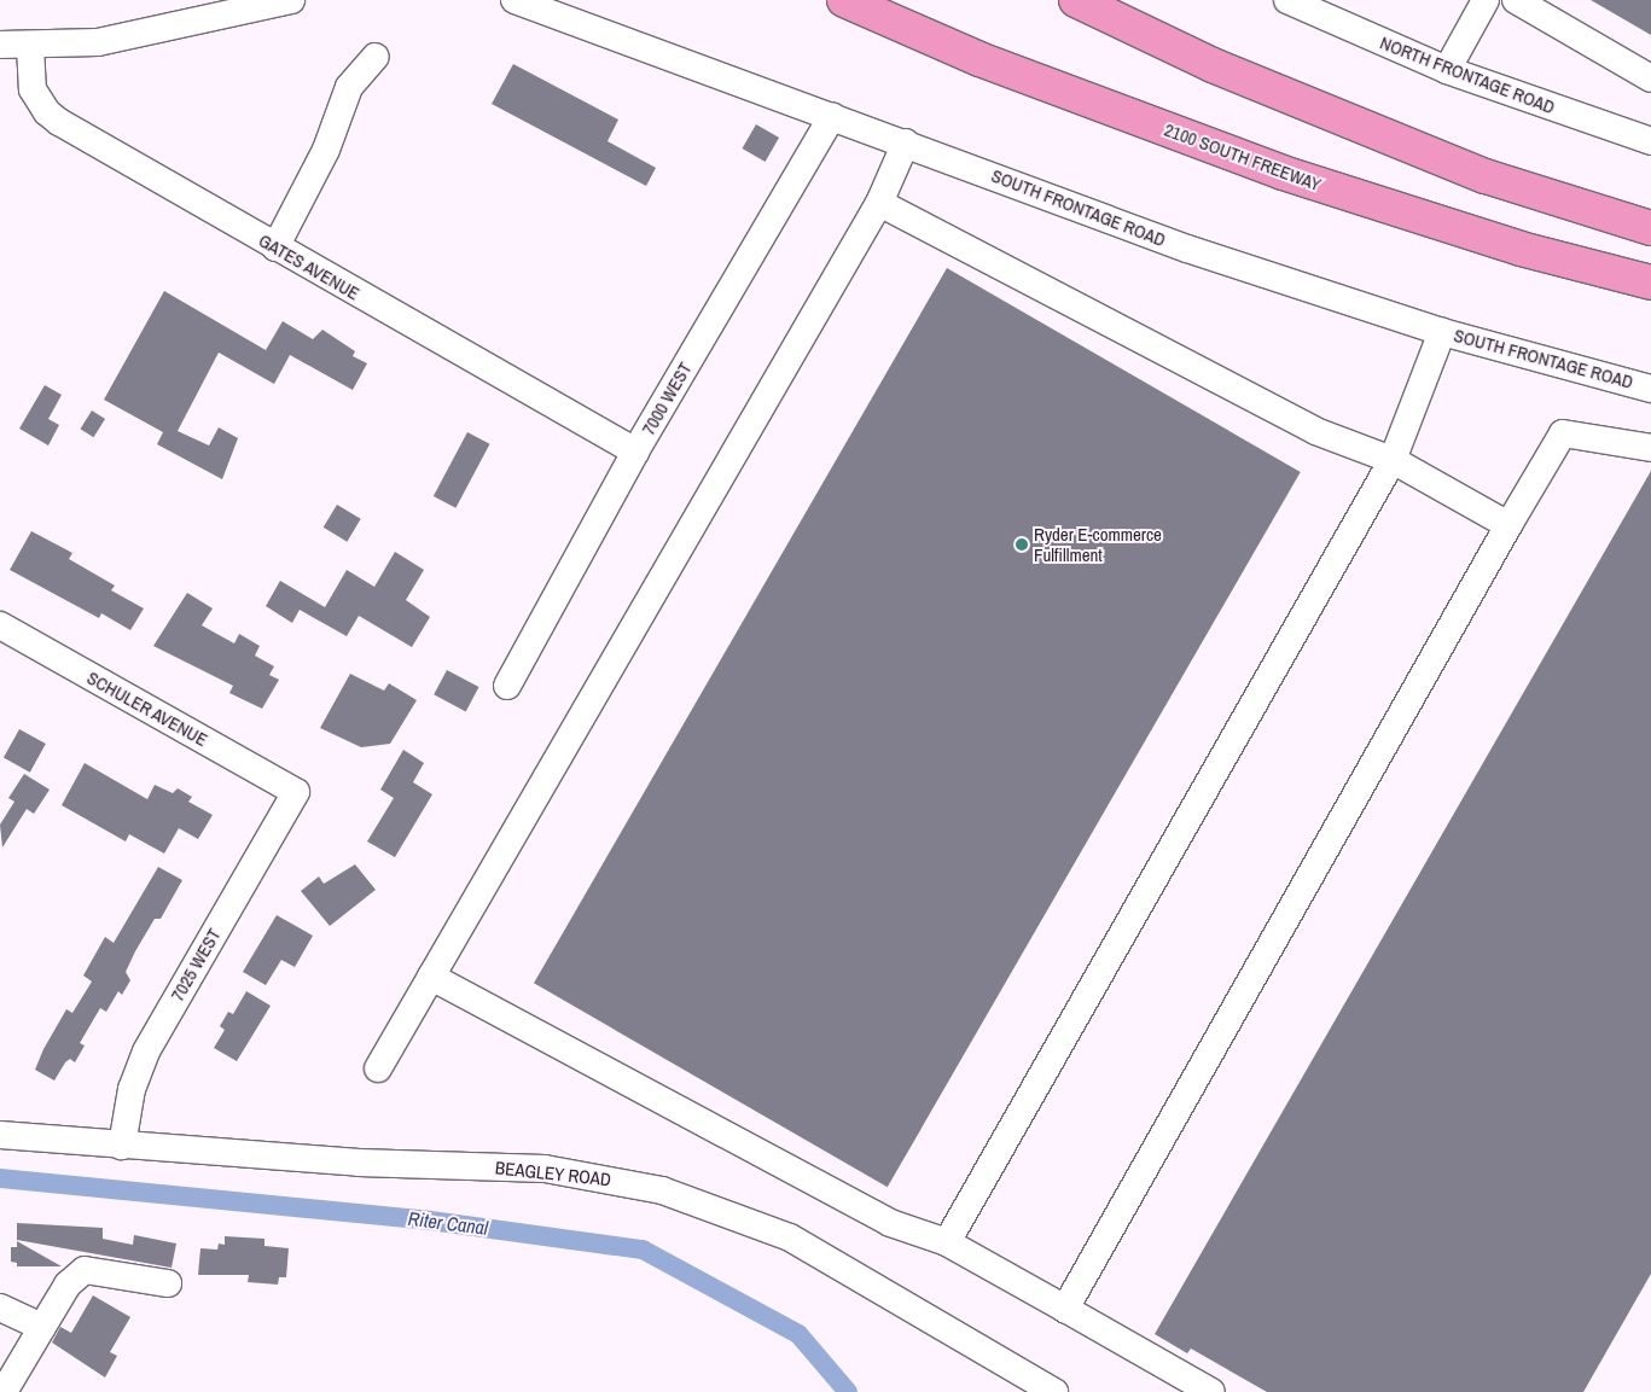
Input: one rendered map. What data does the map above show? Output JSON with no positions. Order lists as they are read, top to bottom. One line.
{"streets":{"highway":["2100 SOUTH FREEWAY"],"street":["NORTH FRONTAGE ROAD","SOUTH FRONTAGE ROAD","GATES AVENUE","7000 WEST","SCHULER AVENUE","7025 WEST","BEAGLEY ROAD"]},"crossings":[["SOUTH FRONTAGE ROAD","7000 WEST"],["GATES AVENUE","7000 WEST"],["SCHULER AVENUE","7025 WEST"],["7025 WEST","BEAGLEY ROAD"]],"water":["Riter Canal"],"places":["Ryder E-commerce Fulfillment"]}
